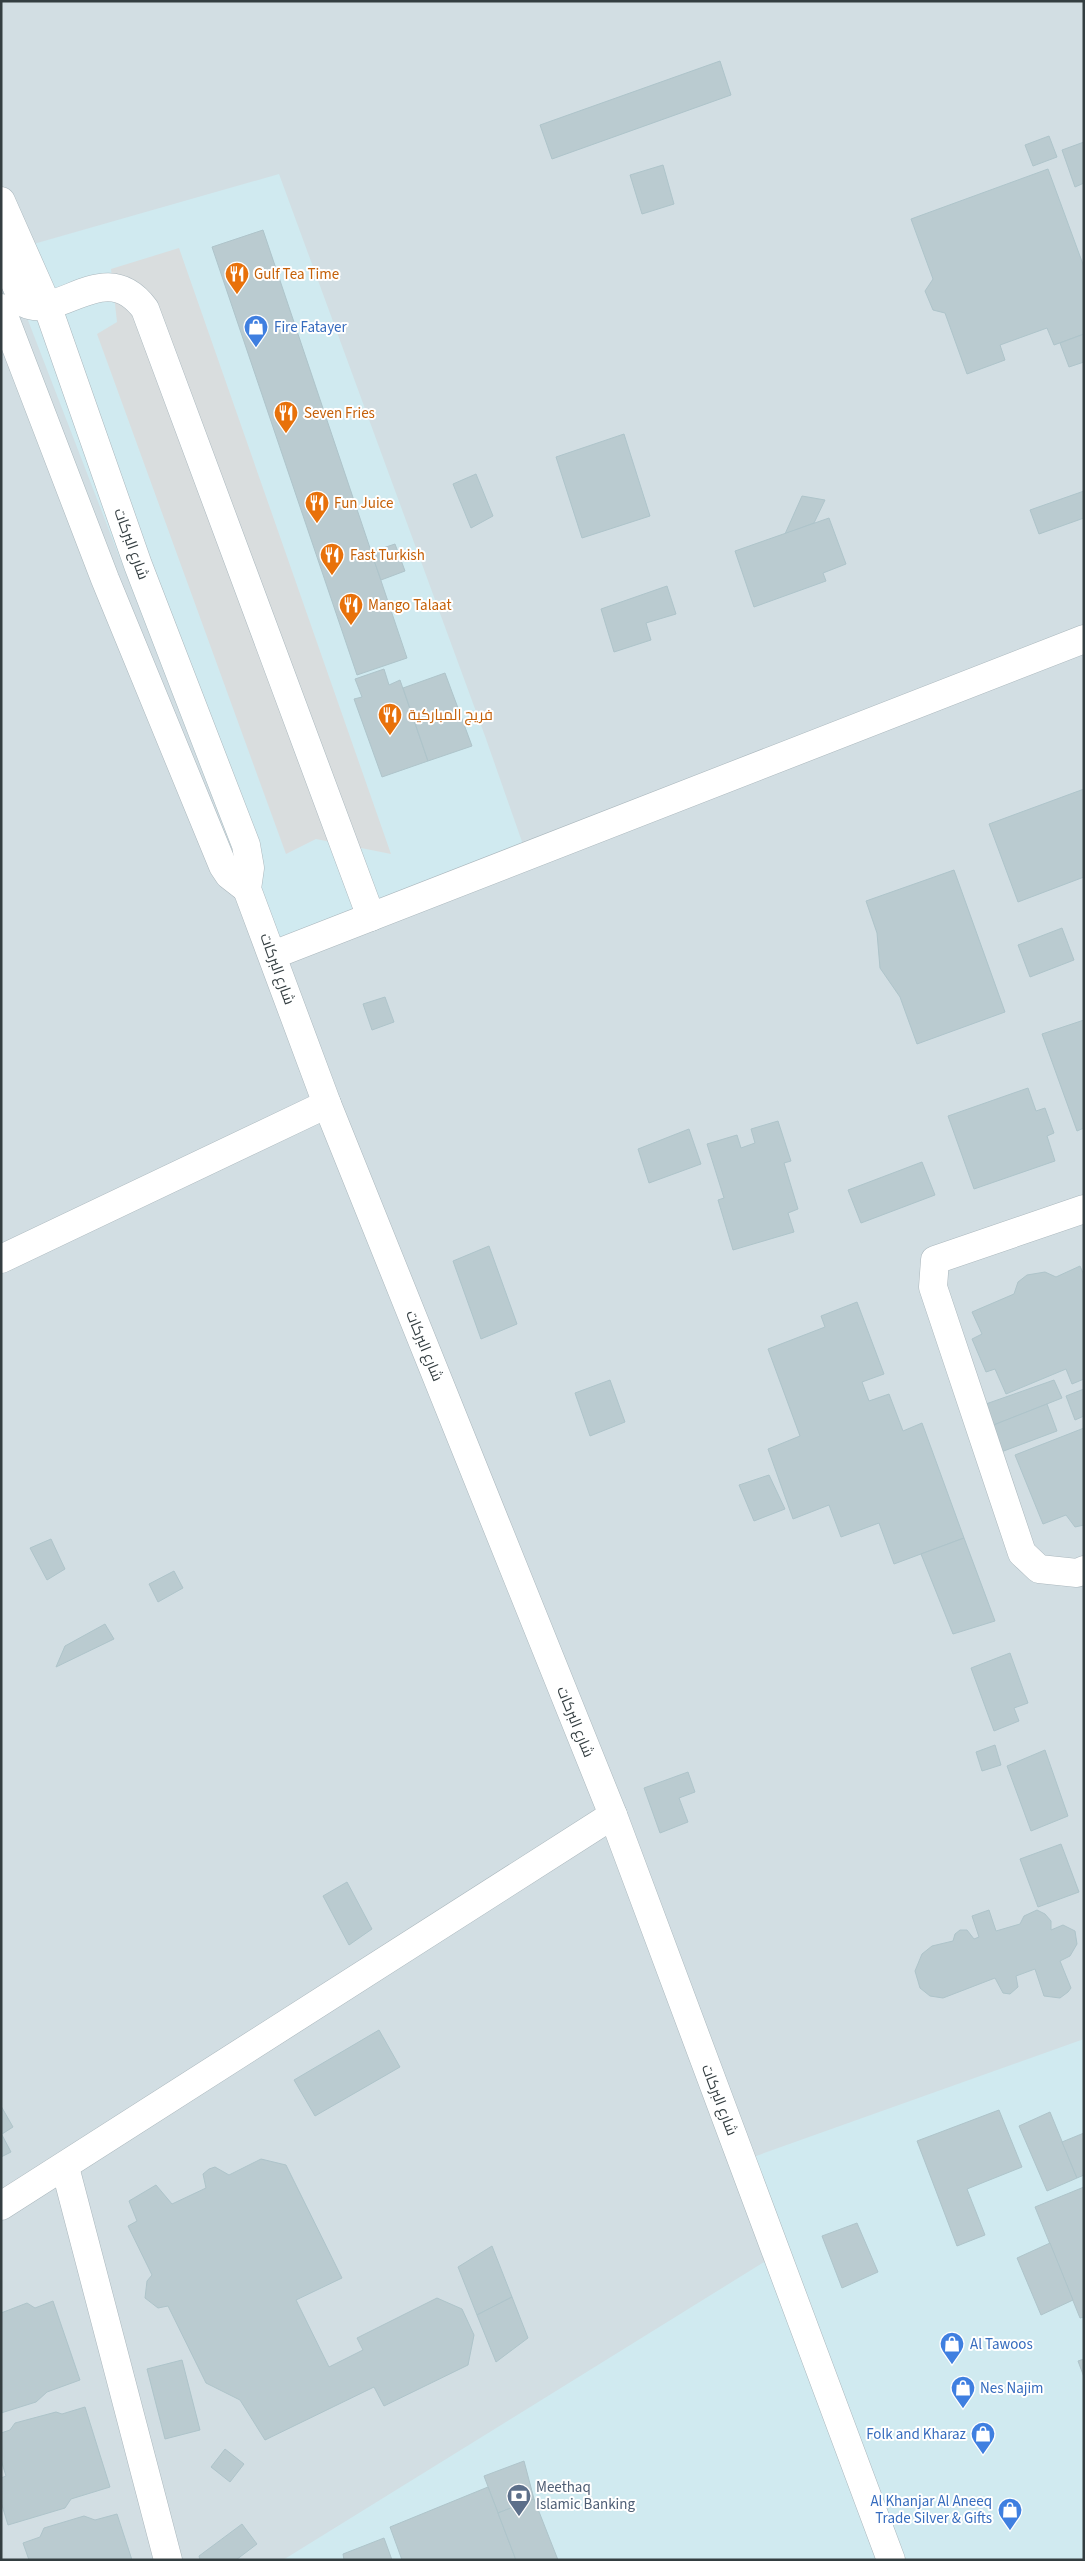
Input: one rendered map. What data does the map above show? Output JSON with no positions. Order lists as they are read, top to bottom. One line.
{"streets":{"street":["شارع البركات"]},"places":{"restaurant":["Gulf Tea Time","Seven Fries","Fun Juice","Fast Turkish","Mango Talaat","فريج المباركية"],"shop":["Fire Fatayer","Al Tawoos","Nes Najim","Folk and Kharaz","Al Khanjar Al Aneeq Trade Silver & Gifts"],"bank":["Meethaq Islamic Banking"]}}
